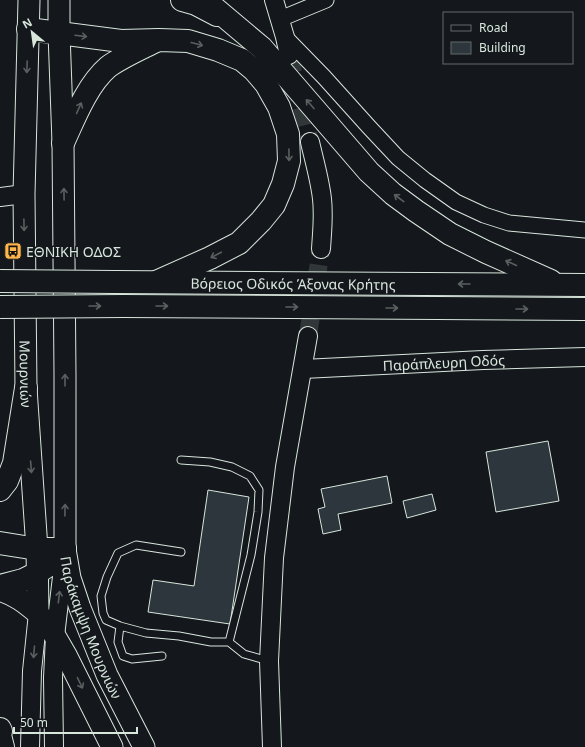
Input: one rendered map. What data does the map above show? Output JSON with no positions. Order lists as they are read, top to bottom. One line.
{"streets":{"highway":["Βόρειος Οδικός Άξονας Κρήτης"],"main road":["Μουρνιών","Παράκαμψη Μουρνιών"],"street":["Παράπλευρη Οδός"]},"crossings":[["Μουρνιών","Παράκαμψη Μουρνιών"]],"one_way":["Μουρνιών"],"places":{"bus stop":["ΕΘΝΙΚΗ ΟΔΟΣ"]},"legend":["Road","Building"],"scale_bar":"50 m","north":"top left"}
